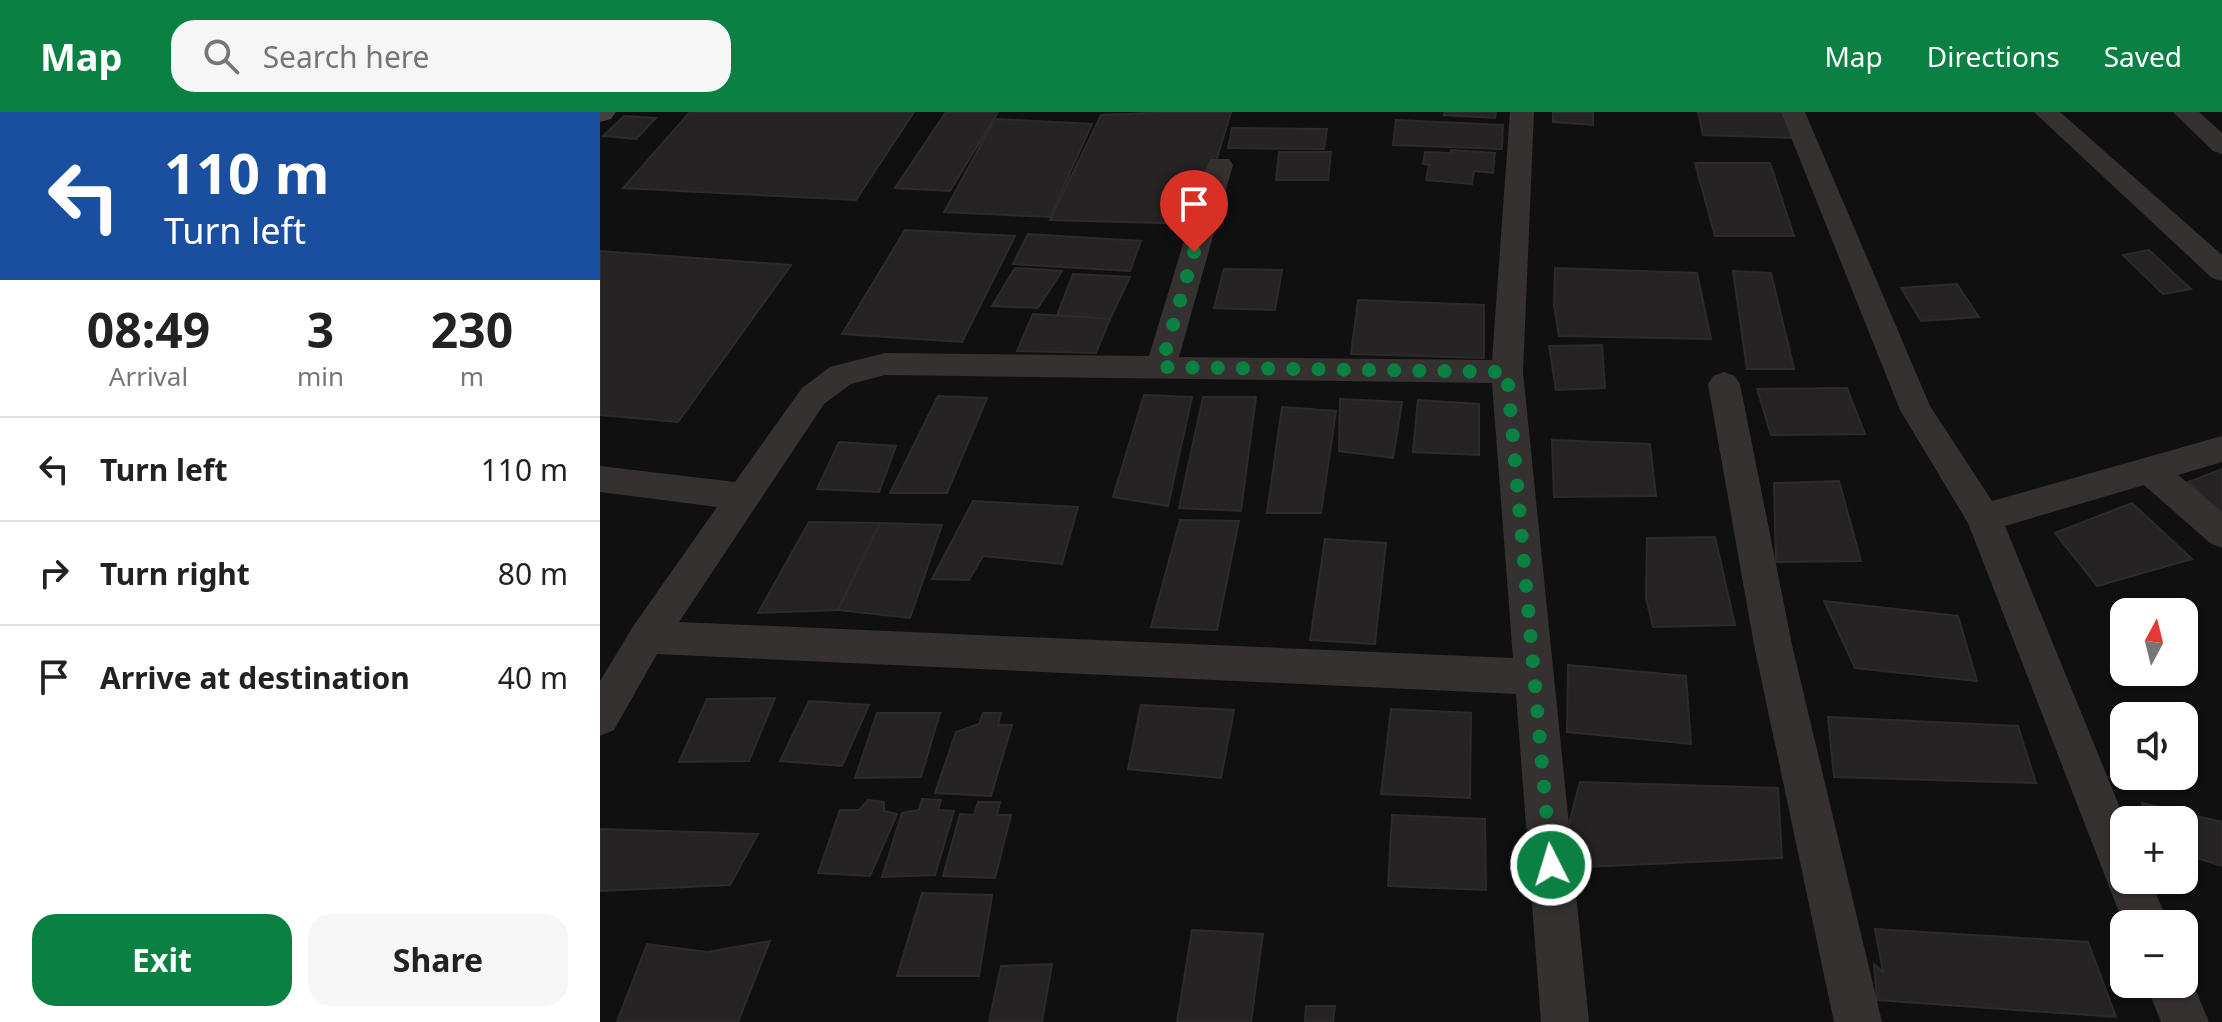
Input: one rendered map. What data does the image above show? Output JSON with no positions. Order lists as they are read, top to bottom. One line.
{"north":"top","page":{"header":"Map","search":"Search here","nav":["Map","Directions","Saved"],"turn":["110 m","Turn left"],"eta":["08:49","Arrival","3","min","230","m"],"list":[{"name":"Turn left","value":"110 m"},{"name":"Turn right","value":"80 m"},{"name":"Arrive at destination","value":"40 m"}],"map_buttons":["+","−"],"buttons":["Exit","Share"]}}
